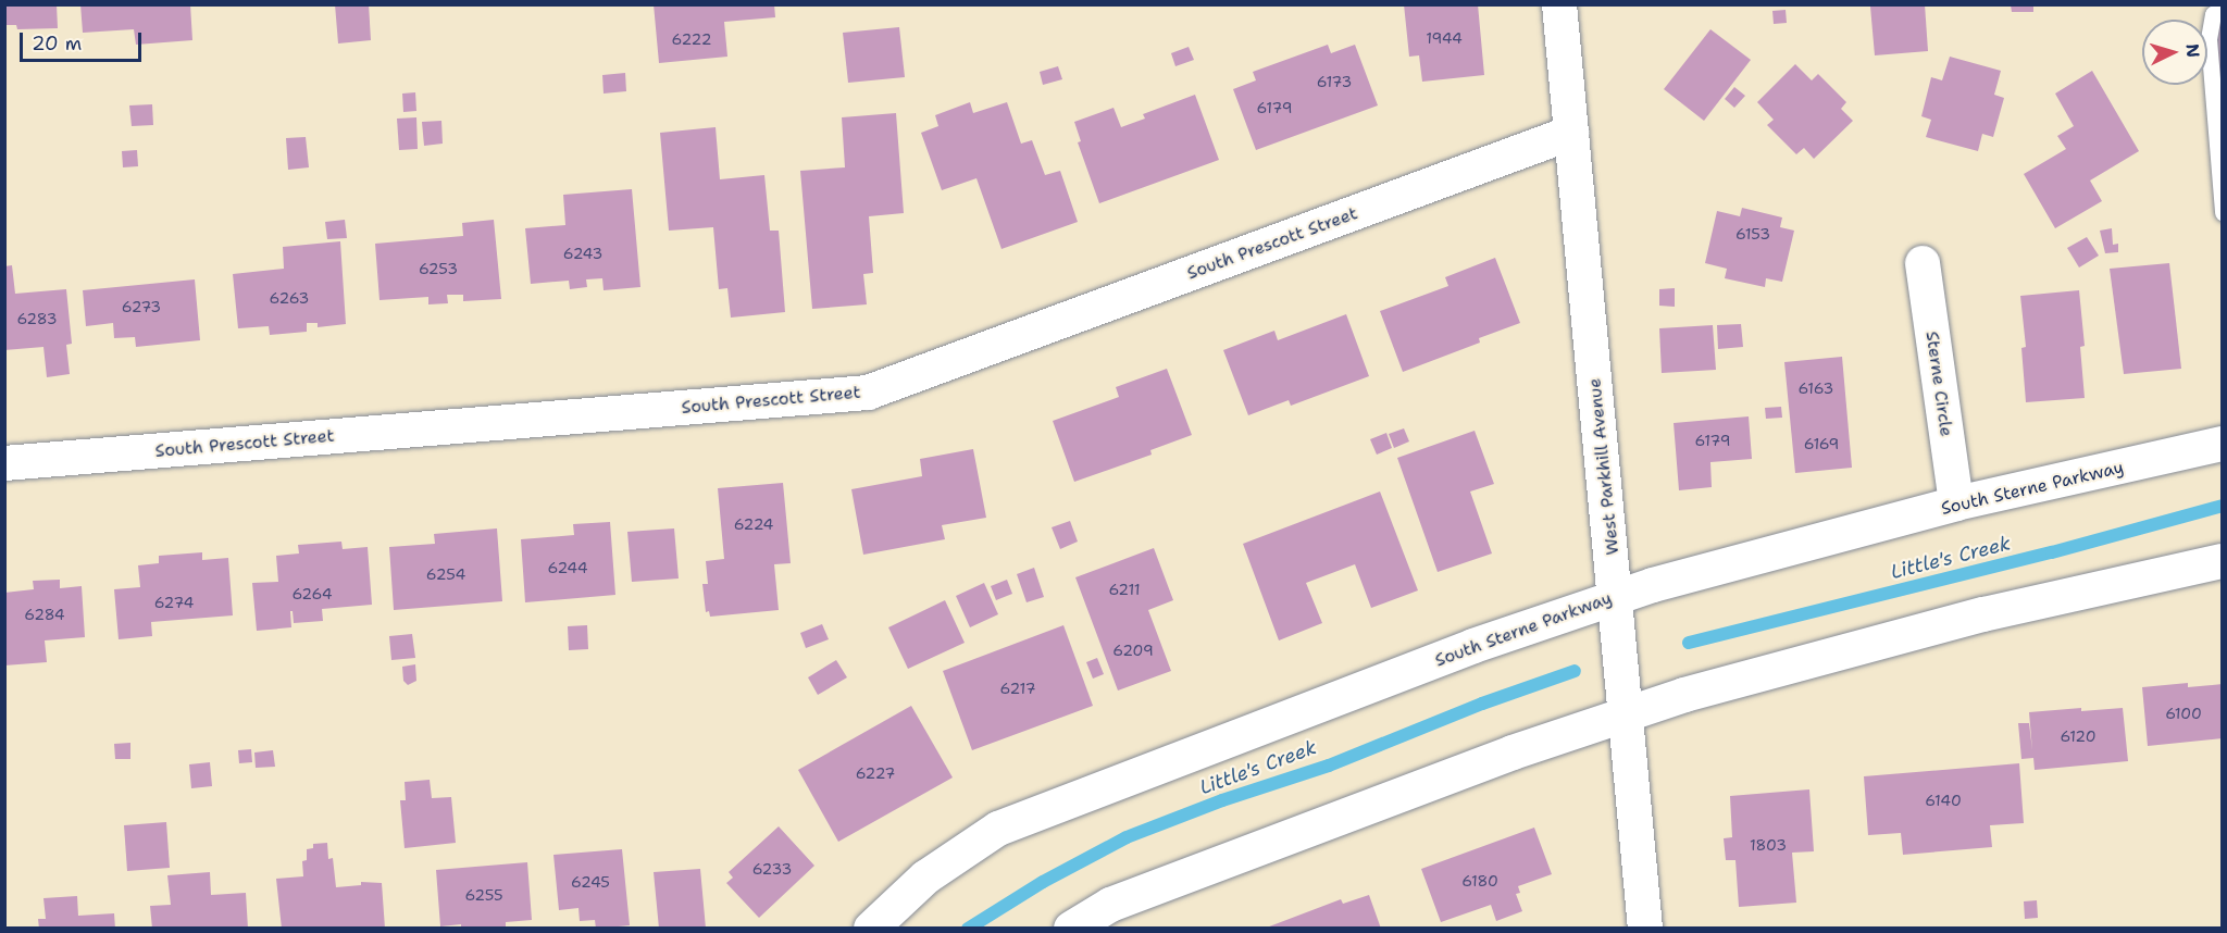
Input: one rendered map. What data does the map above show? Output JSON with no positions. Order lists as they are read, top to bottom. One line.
{"streets":{"street":["South Prescott Street","Sterne Circle","West Parkhill Avenue","South Sterne Parkway"]},"crossings":[["South Prescott Street","West Parkhill Avenue"],["Sterne Circle","South Sterne Parkway"],["West Parkhill Avenue","South Sterne Parkway"]],"water":["Little's Creek"],"house_numbers":["1944","6222","6173","6179","6153","6243","6253","6263","6273","6283","6163","6179","6169","6224","6244","6254","6211","6264","6274","6284","6209","6217","6100","6120","6227","6140","1803","6233","6180","6245","6255"],"scale_bar":"20 m","north":"right"}
